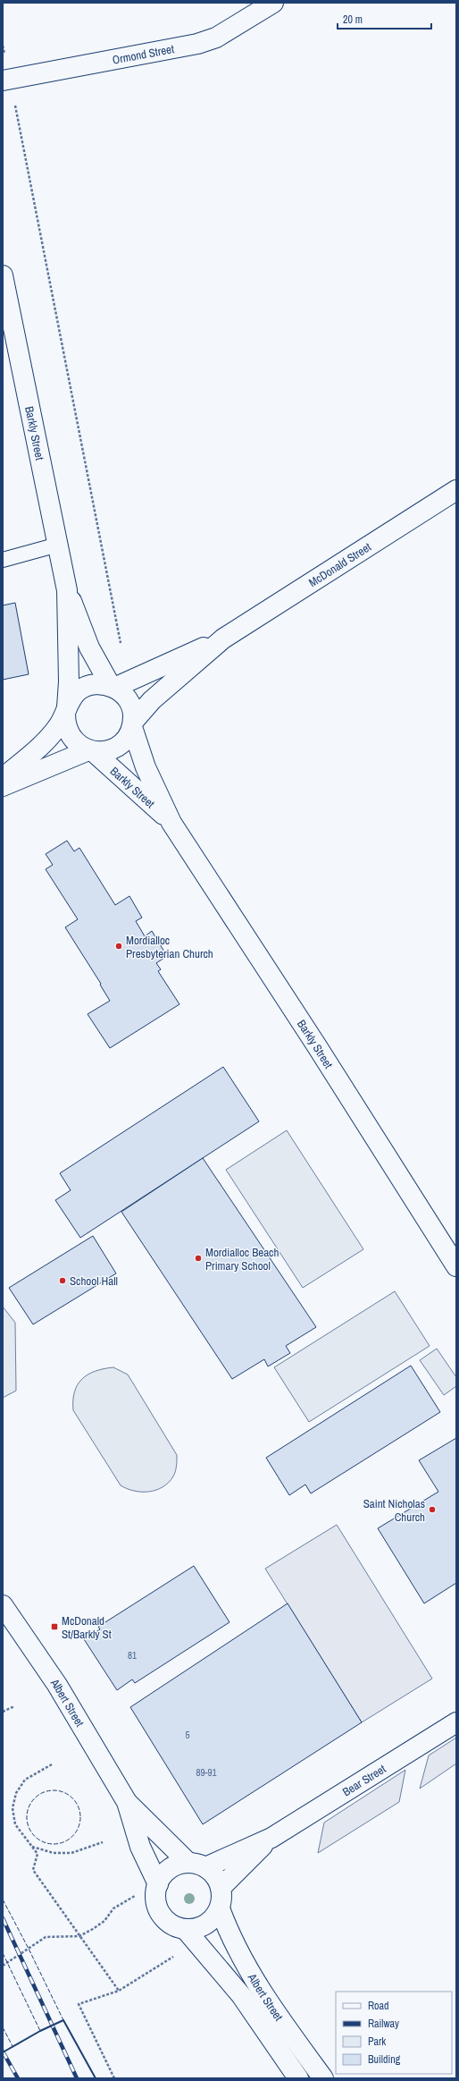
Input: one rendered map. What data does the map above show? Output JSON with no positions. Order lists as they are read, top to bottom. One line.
{"streets":{"street":["Ormond Street","Barkly Street","McDonald Street","Albert Street","Bear Street"]},"crossings":[["Barkly Street","McDonald Street"],["Albert Street","Bear Street"]],"places":{"other":["Mordialloc Presbyterian Church","Mordialloc Beach Primary School","School Hall","Saint Nicholas Church"],"transit":["McDonald St/Barkly St"]},"house_numbers":["81","5","89-91"],"legend":["Road","Railway","Park","Building"],"scale_bar":"20 m"}
